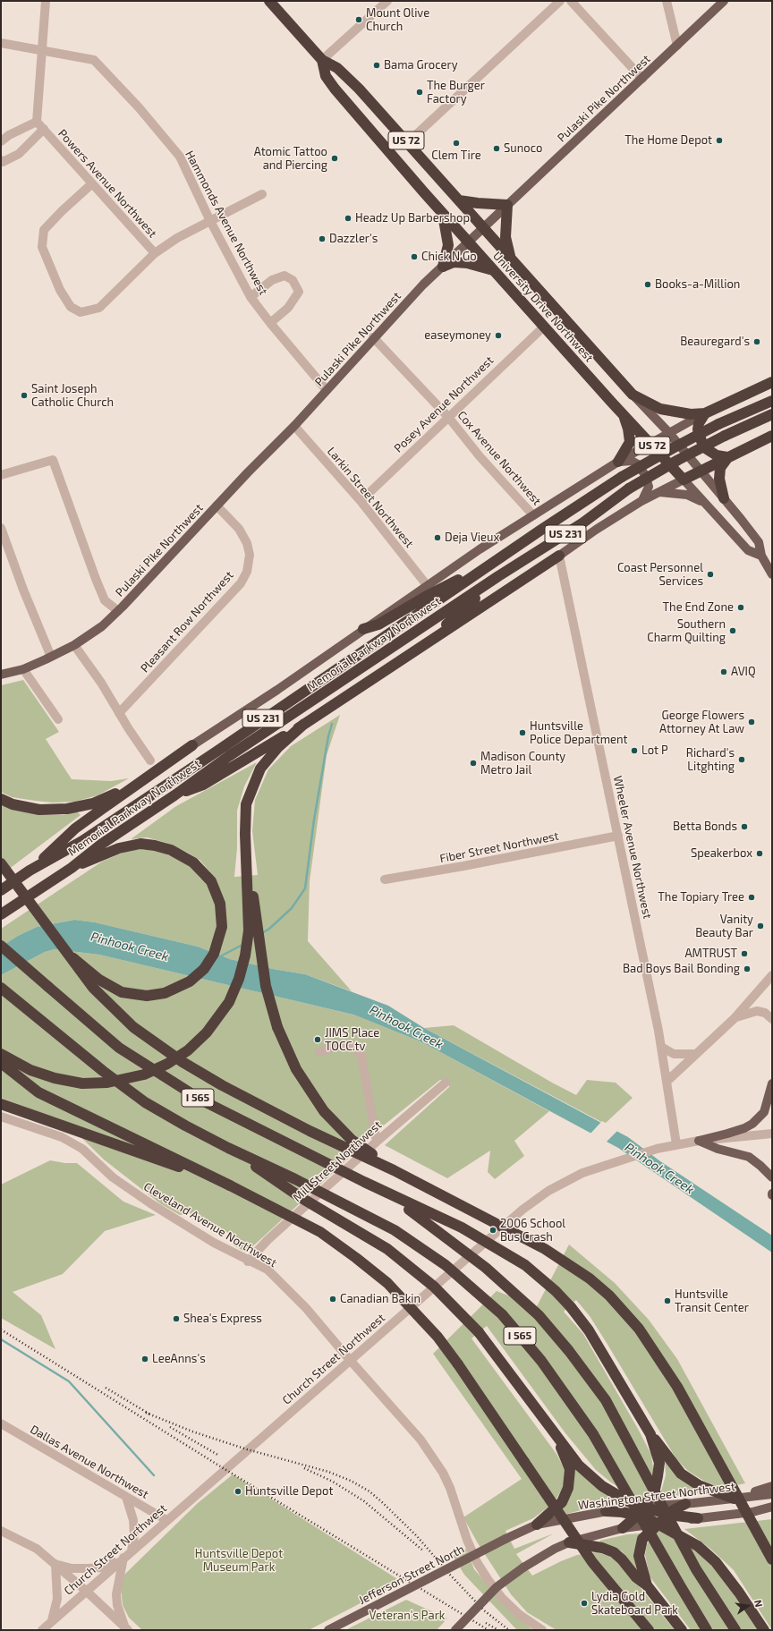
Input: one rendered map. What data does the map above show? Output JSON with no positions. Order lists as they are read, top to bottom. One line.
{"streets":{"highway":["US 72","University Drive Northwest","US 231","Memorial Parkway Northwest","I 565"],"main road":["Pulaski Pike Northwest","Washington Street Northwest","Jefferson Street North"],"street":["Powers Avenue Northwest","Hammonds Avenue Northwest","Posey Avenue Northwest","Cox Avenue Northwest","Larkin Street Northwest","Pleasant Row Northwest","Fiber Street Northwest","Wheeler Avenue Northwest","Mill Street Northwest","Cleveland Avenue Northwest","Church Street Northwest","Dallas Avenue Northwest"]},"crossings":[["Pulaski Pike Northwest","Hammonds Avenue Northwest"],["Pulaski Pike Northwest","University Drive Northwest"],["Pulaski Pike Northwest","Cox Avenue Northwest"],["Pulaski Pike Northwest","Larkin Street Northwest"],["Pulaski Pike Northwest","Pleasant Row Northwest"],["US 72","University Drive Northwest"],["University Drive Northwest","Posey Avenue Northwest"],["Posey Avenue Northwest","Cox Avenue Northwest"],["Posey Avenue Northwest","Larkin Street Northwest"],["Fiber Street Northwest","Wheeler Avenue Northwest"],["Wheeler Avenue Northwest","Church Street Northwest"],["Mill Street Northwest","Cleveland Avenue Northwest"],["Cleveland Avenue Northwest","Church Street Northwest"],["Church Street Northwest","Dallas Avenue Northwest"],["Washington Street Northwest","Jefferson Street North"]],"water":["Pinhook Creek"],"parks":["Huntsville Depot Museum Park","Veteran's Park"],"places":["Mount Olive Church","Bama Grocery","The Burger Factory","The Home Depot","Clem Tire","Sunoco","Atomic Tattoo and Piercing","Headz Up Barbershop","Dazzler's","Chick N Go","Books-a-Million","easeymoney","Beauregard's","Saint Joseph Catholic Church","Deja Vieux","Coast Personnel Services","The End Zone","Southern Charm Quilting","AVIQ","George Flowers Attorney At Law","Huntsville Police Department","Lot P","Richard's Litghting","Madison County Metro Jail","Betta Bonds","Speakerbox","The Topiary Tree","Vanity Beauty Bar","AMTRUST","Bad Boys Bail Bonding","JIMS Place TOCC.tv","2006 School Bus Crash","Canadian Bakin","Huntsville Transit Center","Shea's Express","LeeAnns's","Huntsville Depot","Lydia Gold Skateboard Park"],"north":"right"}
